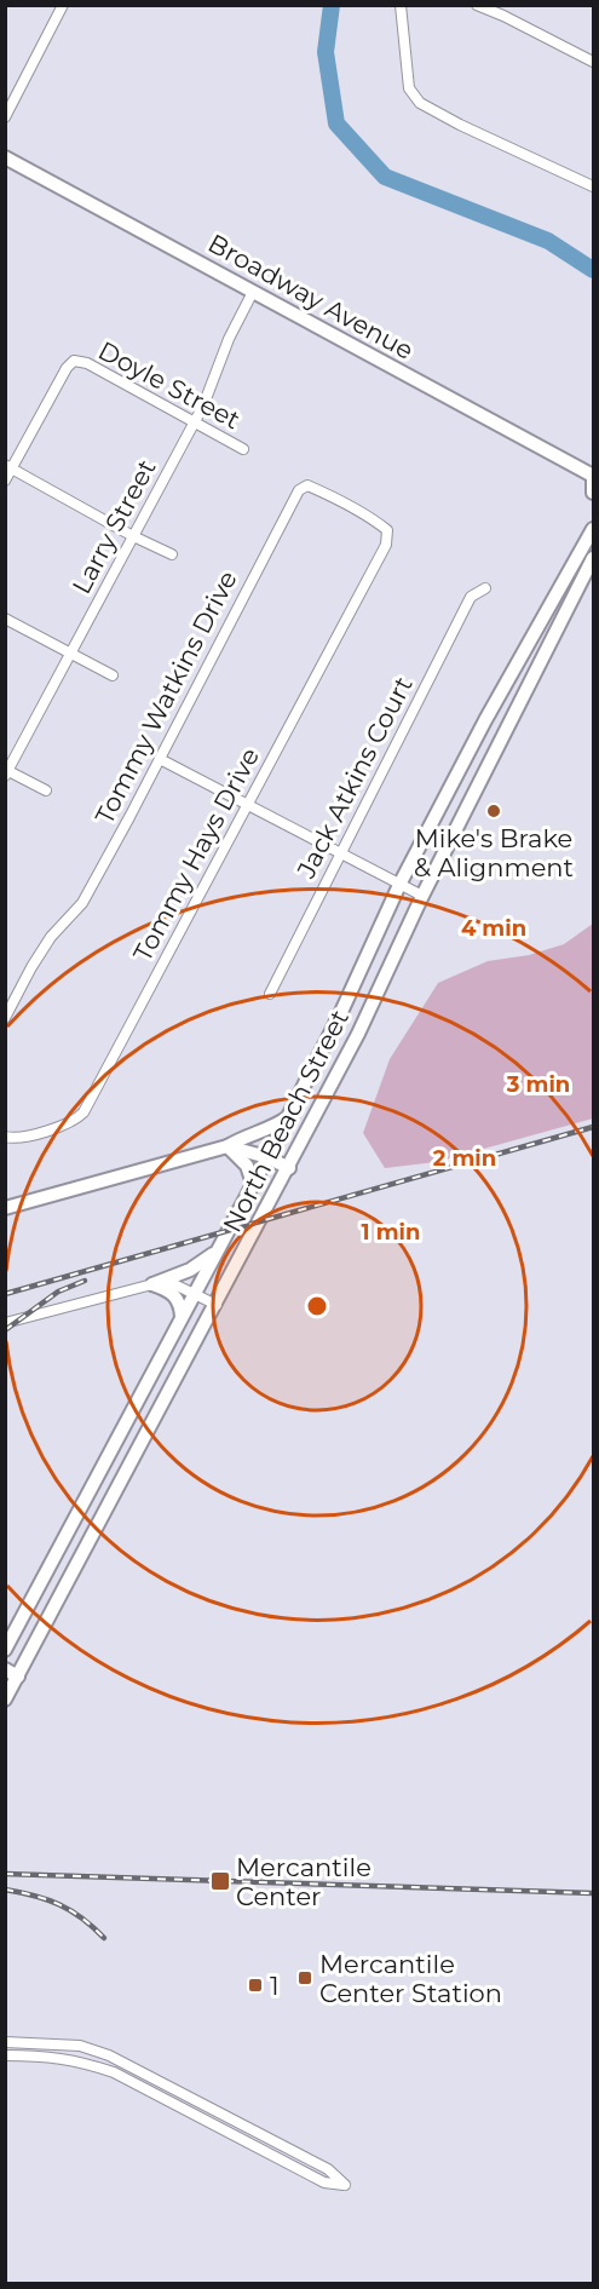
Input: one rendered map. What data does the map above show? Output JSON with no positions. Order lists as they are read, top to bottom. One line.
{"streets":{"main road":["Broadway Avenue","North Beach Street"],"street":["Doyle Street","Larry Street","Tommy Watkins Drive","Jack Atkins Court","Tommy Hays Drive"]},"crossings":[["Broadway Avenue","Larry Street"],["Doyle Street","Larry Street"],["Tommy Watkins Drive","Tommy Hays Drive"]],"places":{"other":["Mike's Brake & Alignment"],"transit":["Mercantile Center","Mercantile Center Station","1"]},"rings":["4 min","3 min","2 min","1 min"]}
